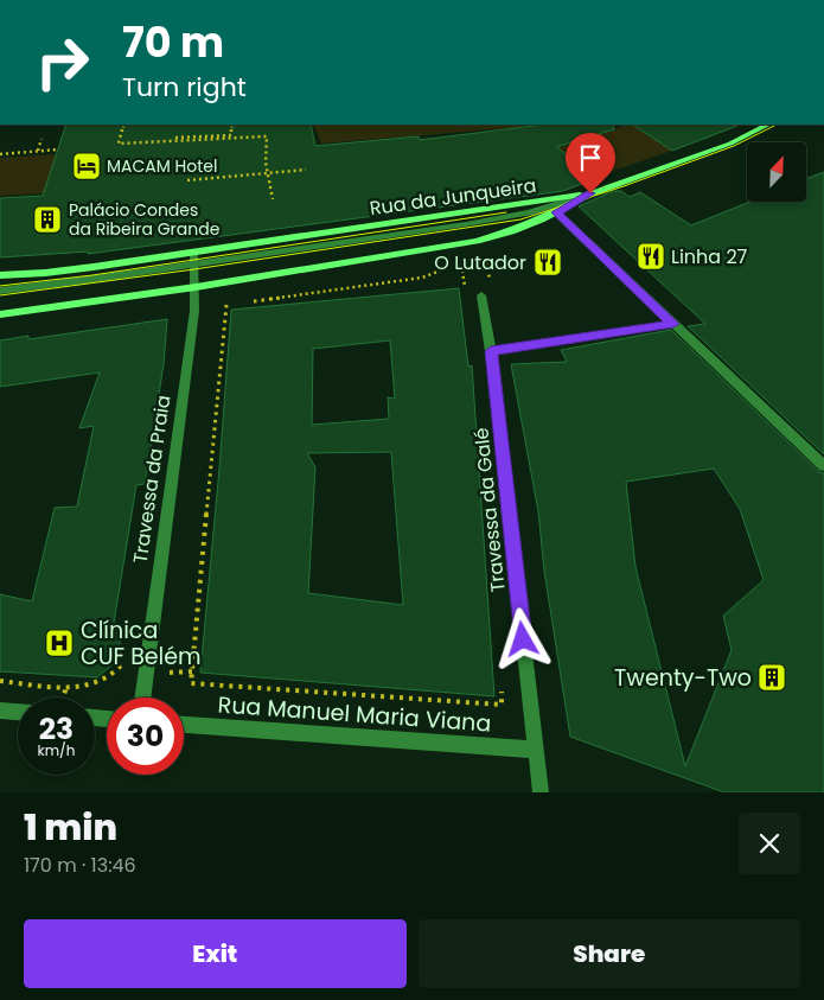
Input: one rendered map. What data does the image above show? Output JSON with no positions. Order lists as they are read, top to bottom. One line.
{"streets":{"main road":["Rua da Junqueira"],"street":["Travessa da Praia","Travessa da Galé","Rua Manuel Maria Viana"]},"crossings":[["Rua da Junqueira","Travessa da Praia"],["Travessa da Galé","Rua Manuel Maria Viana"]],"places":{"hotel":["MACAM Hotel"],"building":["Palácio Condes da Ribeira Grande","Twenty-Two"],"restaurant":["Linha 27","O Lutador"],"hospital":["Clínica CUF Belém"]},"north":"top right","page":{"turn":["70 m","Turn right"],"speed":"23 km/h","limit":"30","heading":["1 min","170 m · 13:46"],"buttons":["Exit","Share"]}}
